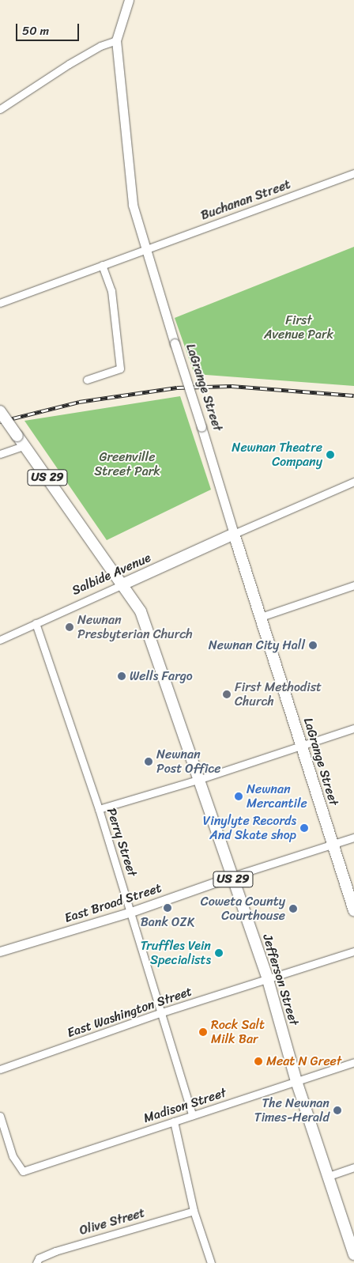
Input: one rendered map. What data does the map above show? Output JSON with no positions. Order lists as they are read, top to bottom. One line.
{"streets":{"main road":["LaGrange Street","US 29","Salbide Avenue","Jefferson Street"],"street":["Buchanan Street","Perry Street","East Broad Street","East Washington Street","Madison Street","Olive Street"]},"crossings":[["Buchanan Street","LaGrange Street"],["LaGrange Street","Salbide Avenue"],["US 29","Salbide Avenue"],["US 29","Jefferson Street"],["Salbide Avenue","Perry Street"],["Salbide Avenue","Jefferson Street"],["Perry Street","East Broad Street"],["Perry Street","East Washington Street"],["Perry Street","Madison Street"],["East Broad Street","Jefferson Street"],["Jefferson Street","East Washington Street"],["Jefferson Street","Madison Street"]],"parks":["First Avenue Park","Greenville Street Park"],"places":["Newnan Theatre Company","Newnan Presbyterian Church","Newnan City Hall","Wells Fargo","First Methodist Church","Newnan Post Office","Newnan Mercantile","Vinylyte Records And Skate shop","Bank OZK","Coweta County Courthouse","Truffles Vein Specialists","Rock Salt Milk Bar","Meat N Greet","The Newnan Times-Herald"],"scale_bar":"50 m"}
